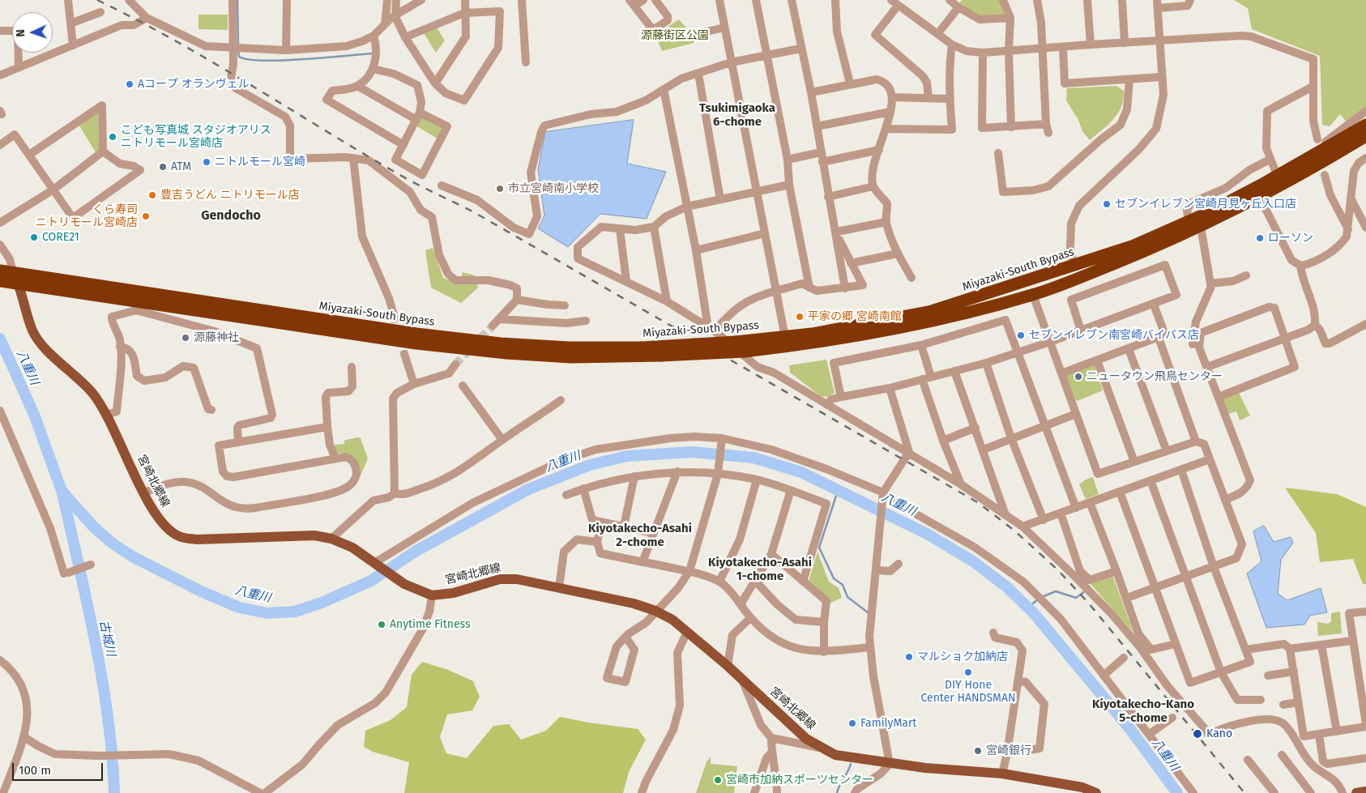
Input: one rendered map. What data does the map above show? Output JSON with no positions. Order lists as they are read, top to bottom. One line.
{"streets":{"highway":["Miyazaki-South Bypass"],"main road":["宮崎北郷線"]},"crossings":[["Miyazaki-South Bypass","宮崎北郷線"]],"districts":["Tsukimigaoka 6-chome","Gendocho","Kiyotakecho-Asahi 2-chome","Kiyotakecho-Asahi 1-chome","Kiyotakecho-Kano 5-chome"],"water":["八重川","古城川"],"parks":["源藤街区公園"],"places":["Aコープ オランヴェル","こども写真城 スタジオアリス ニトリモール宮崎店","ニトルモール宮崎","ATM","市立宮崎南小学校","豊吉うどん ニトリモール店","セブンイレブン宮崎月見ヶ丘入口店","くら寿司 ニトリモール宮崎店","CORE21","ローソン","平家の郷 宮崎南館","セブンイレブン南宮崎バイパス店","源藤神社","ニュータウン飛鳥センター","Anytime Fitness","マルショク加納店","DIY Hone Center HANDSMAN","FamilyMart","Kano","宮崎銀行","宮崎市加納スポーツセンター"],"scale_bar":"100 m","north":"left"}
